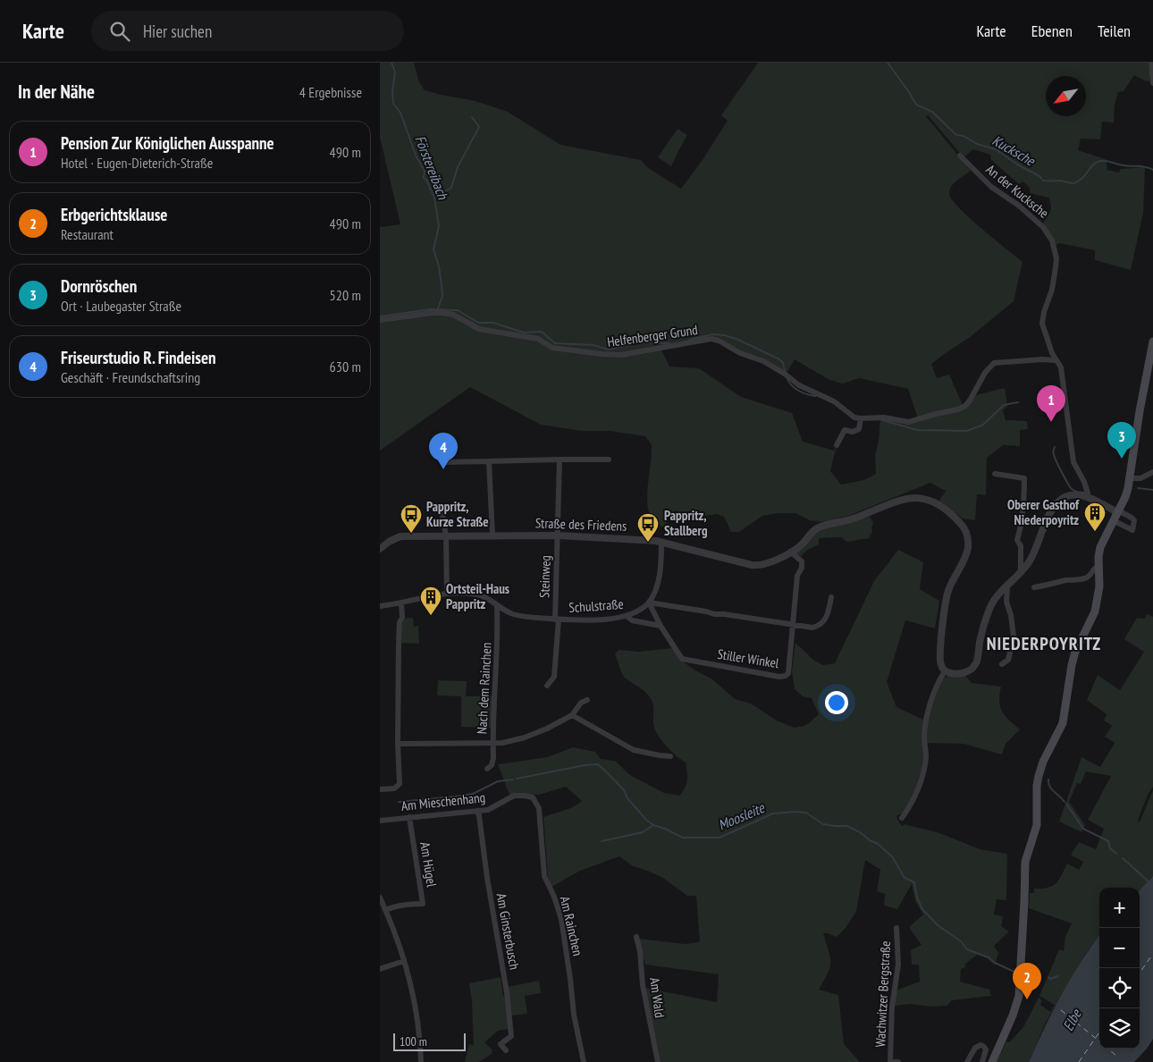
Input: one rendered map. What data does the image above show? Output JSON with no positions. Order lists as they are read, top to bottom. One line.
{"streets":{"street":["An der Kucksche","Helfenberger Grund","Straße des Friedens","Steinweg","Schulstraße","Stiller Winkel","Nach dem Rainchen","Am Mieschenhang","Am Hügel","Am Rainchen","Am Ginsterbusch","Wachwitzer Bergstraße","Am Wald"]},"crossings":[["Straße des Friedens","Steinweg"],["Straße des Friedens","Schulstraße"],["Steinweg","Schulstraße"],["Schulstraße","Nach dem Rainchen"],["Am Mieschenhang","Am Hügel"],["Am Mieschenhang","Am Rainchen"],["Am Mieschenhang","Am Ginsterbusch"]],"districts":["NIEDERPOYRITZ"],"water":["Kucksche","Förstereibach","Moosleite","Elbe"],"places":{"building":["Oberer Gasthof Niederpoyritz","Ortsteil-Haus Pappritz"],"bus stop":["Pappritz, Kurze Straße","Pappritz, Stallberg"]},"scale_bar":"100 m","north":"bottom left","page":{"header":"Karte","search":"Hier suchen","nav":["Karte","Ebenen","Teilen"],"heading":["In der Nähe","4 Ergebnisse"],"list":[{"mark":"1","name":"Pension Zur Königlichen Ausspanne","note":"Hotel · Eugen-Dieterich-Straße","value":"490 m"},{"mark":"2","name":"Erbgerichtsklause","note":"Restaurant","value":"490 m"},{"mark":"3","name":"Dornröschen","note":"Ort · Laubegaster Straße","value":"520 m"},{"mark":"4","name":"Friseurstudio R. Findeisen","note":"Geschäft · Freundschaftsring","value":"630 m"}],"pins":["1","3","4","2"],"map_buttons":["+","−"],"scale":"100 m"}}
